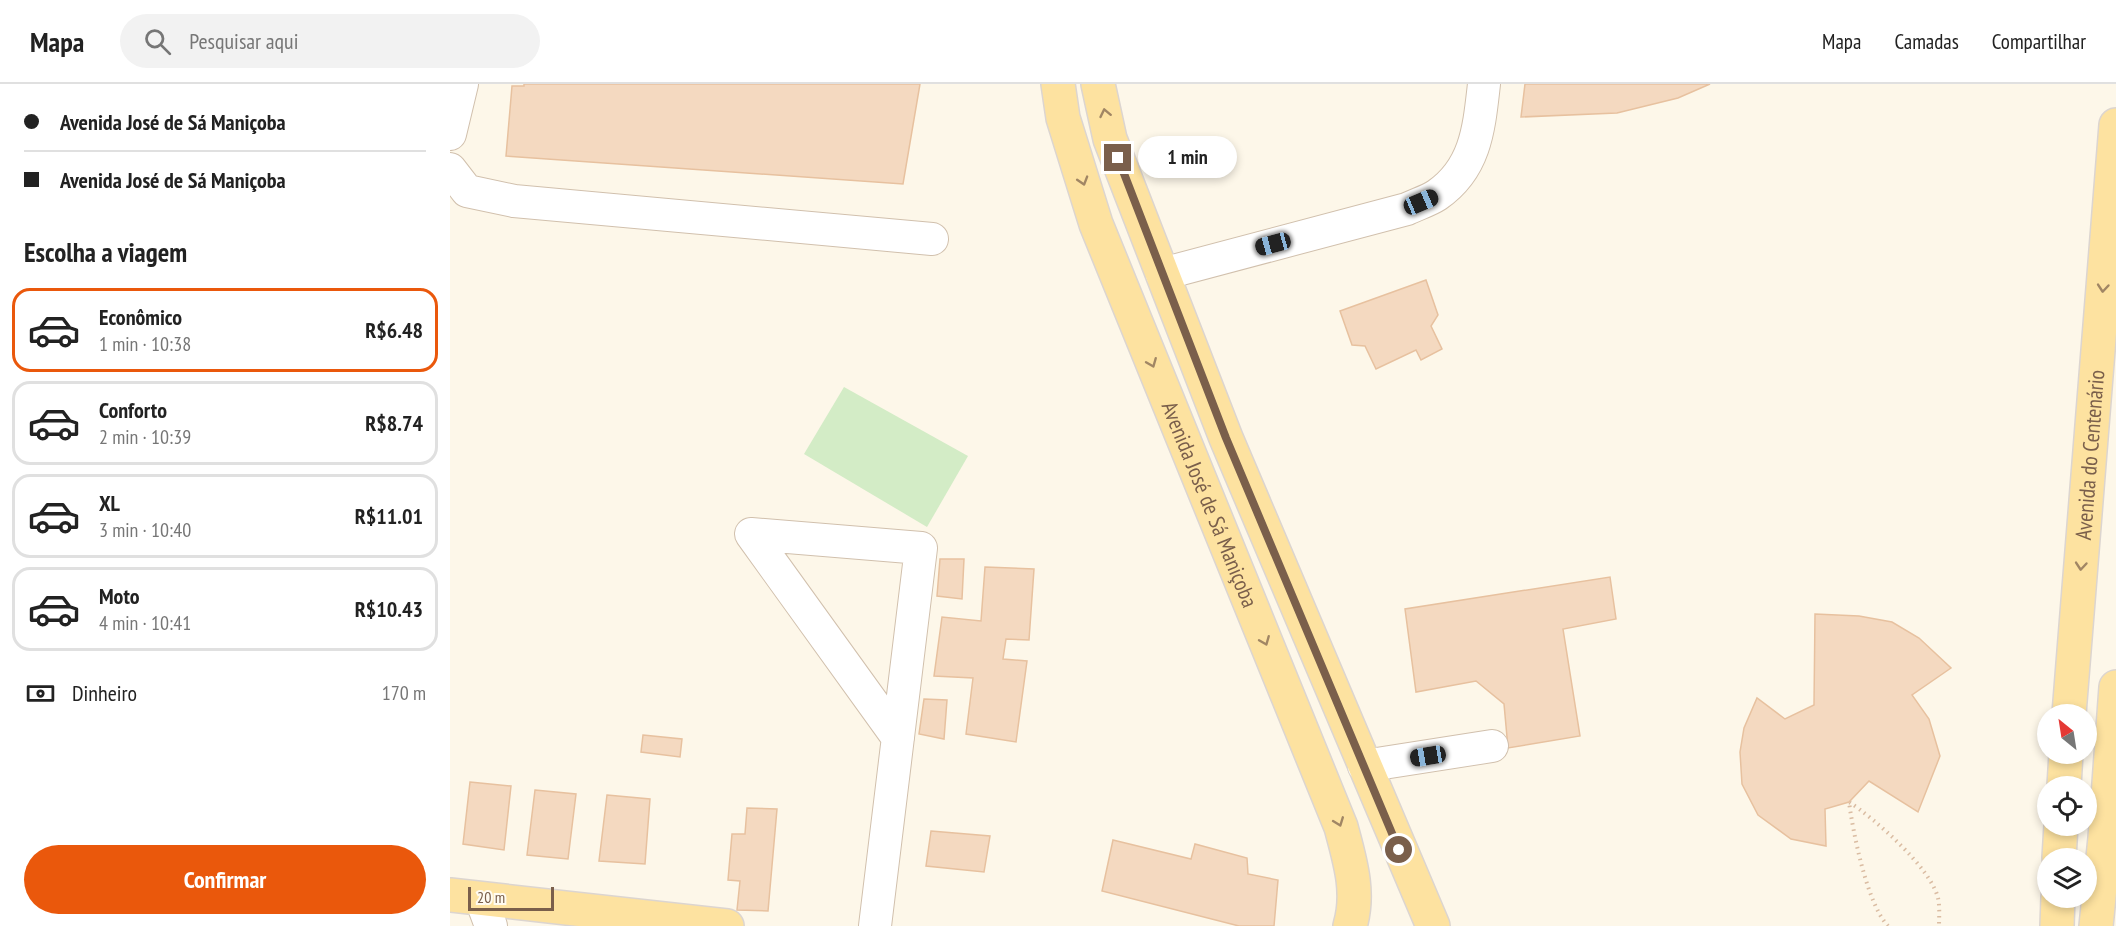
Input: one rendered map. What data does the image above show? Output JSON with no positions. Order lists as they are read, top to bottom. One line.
{"streets":{"main road":["Avenida do Centenário","Avenida José de Sá Maniçoba"]},"one_way":["Avenida do Centenário"],"scale_bar":"20 m","north":"top left","page":{"header":"Mapa","search":"Pesquisar aqui","nav":["Mapa","Camadas","Compartilhar"],"banner":["Avenida José de Sá Maniçoba","Avenida José de Sá Maniçoba"],"bubble":"1 min","heading":"Escolha a viagem","list":[{"name":"Econômico","note":"1 min · 10:38","value":"R$6.48"},{"name":"Conforto","note":"2 min · 10:39","value":"R$8.74"},{"name":"XL","note":"3 min · 10:40","value":"R$11.01"},{"name":"Moto","note":"4 min · 10:41","value":"R$10.43"}],"pay":["Dinheiro","170 m"],"buttons":"Confirmar","scale":"20 m"}}
